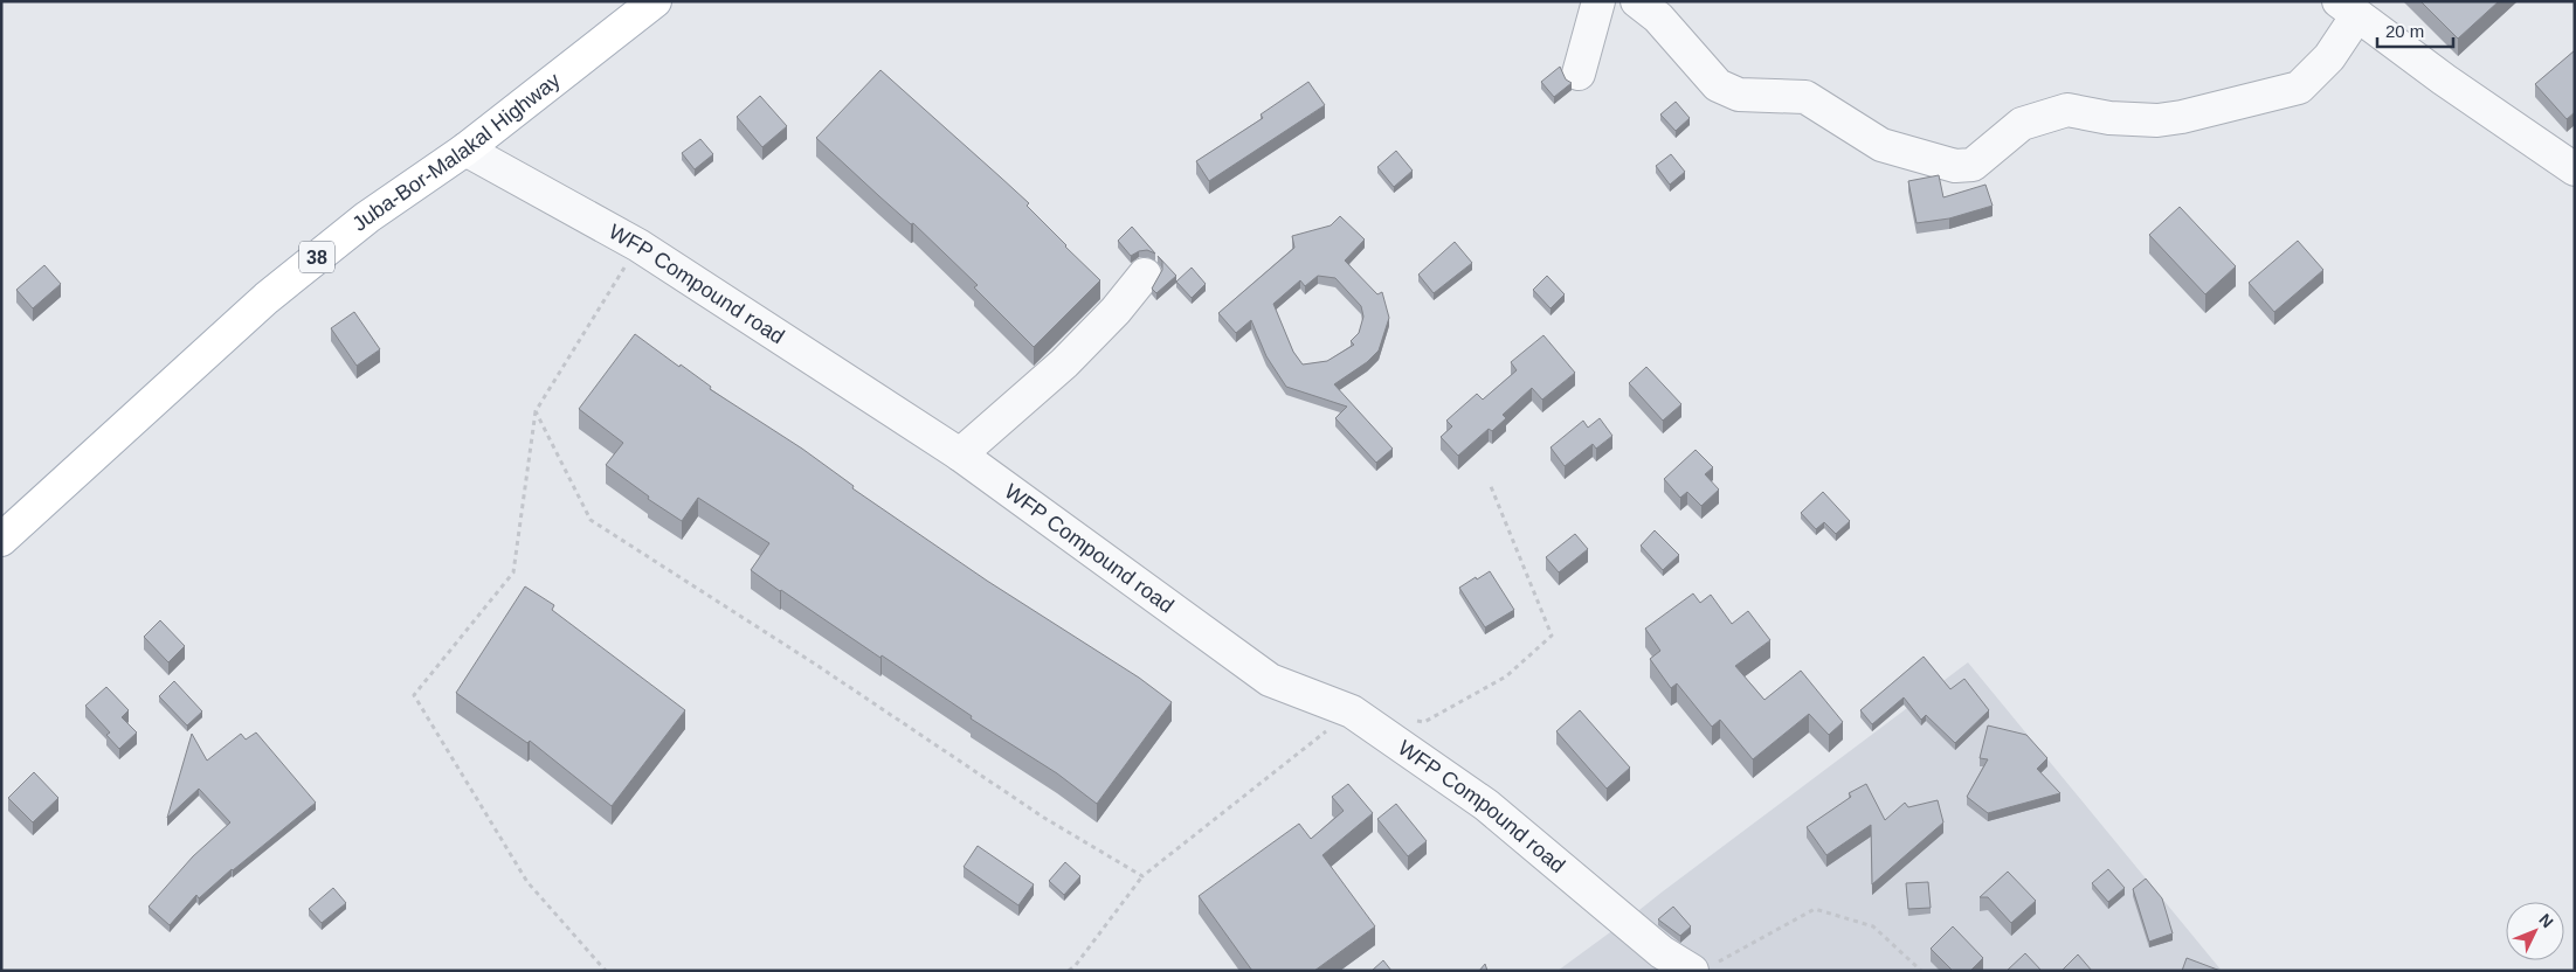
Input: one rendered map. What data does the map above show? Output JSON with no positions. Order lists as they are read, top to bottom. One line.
{"streets":{"main road":["Juba-Bor-Malakal Highway","38"],"street":["WFP Compound road"]},"crossings":[["Juba-Bor-Malakal Highway","WFP Compound road"]],"scale_bar":"20 m","north":"top right"}
